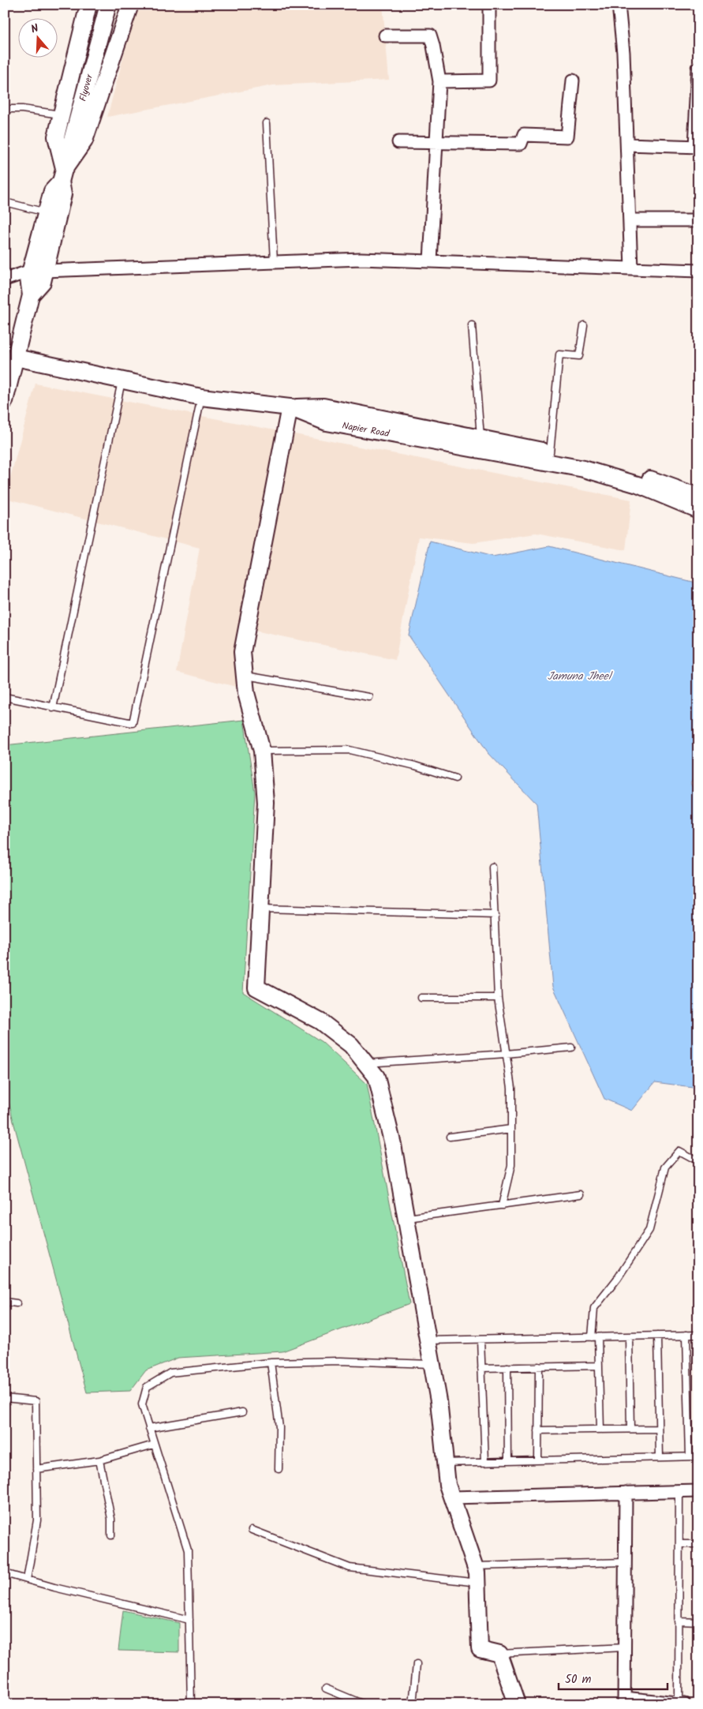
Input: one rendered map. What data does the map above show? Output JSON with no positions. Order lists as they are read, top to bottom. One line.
{"streets":{"main road":["Flyover","Napier Road"]},"water":["Jamuna Jheel"],"scale_bar":"50 m","north":"top"}
